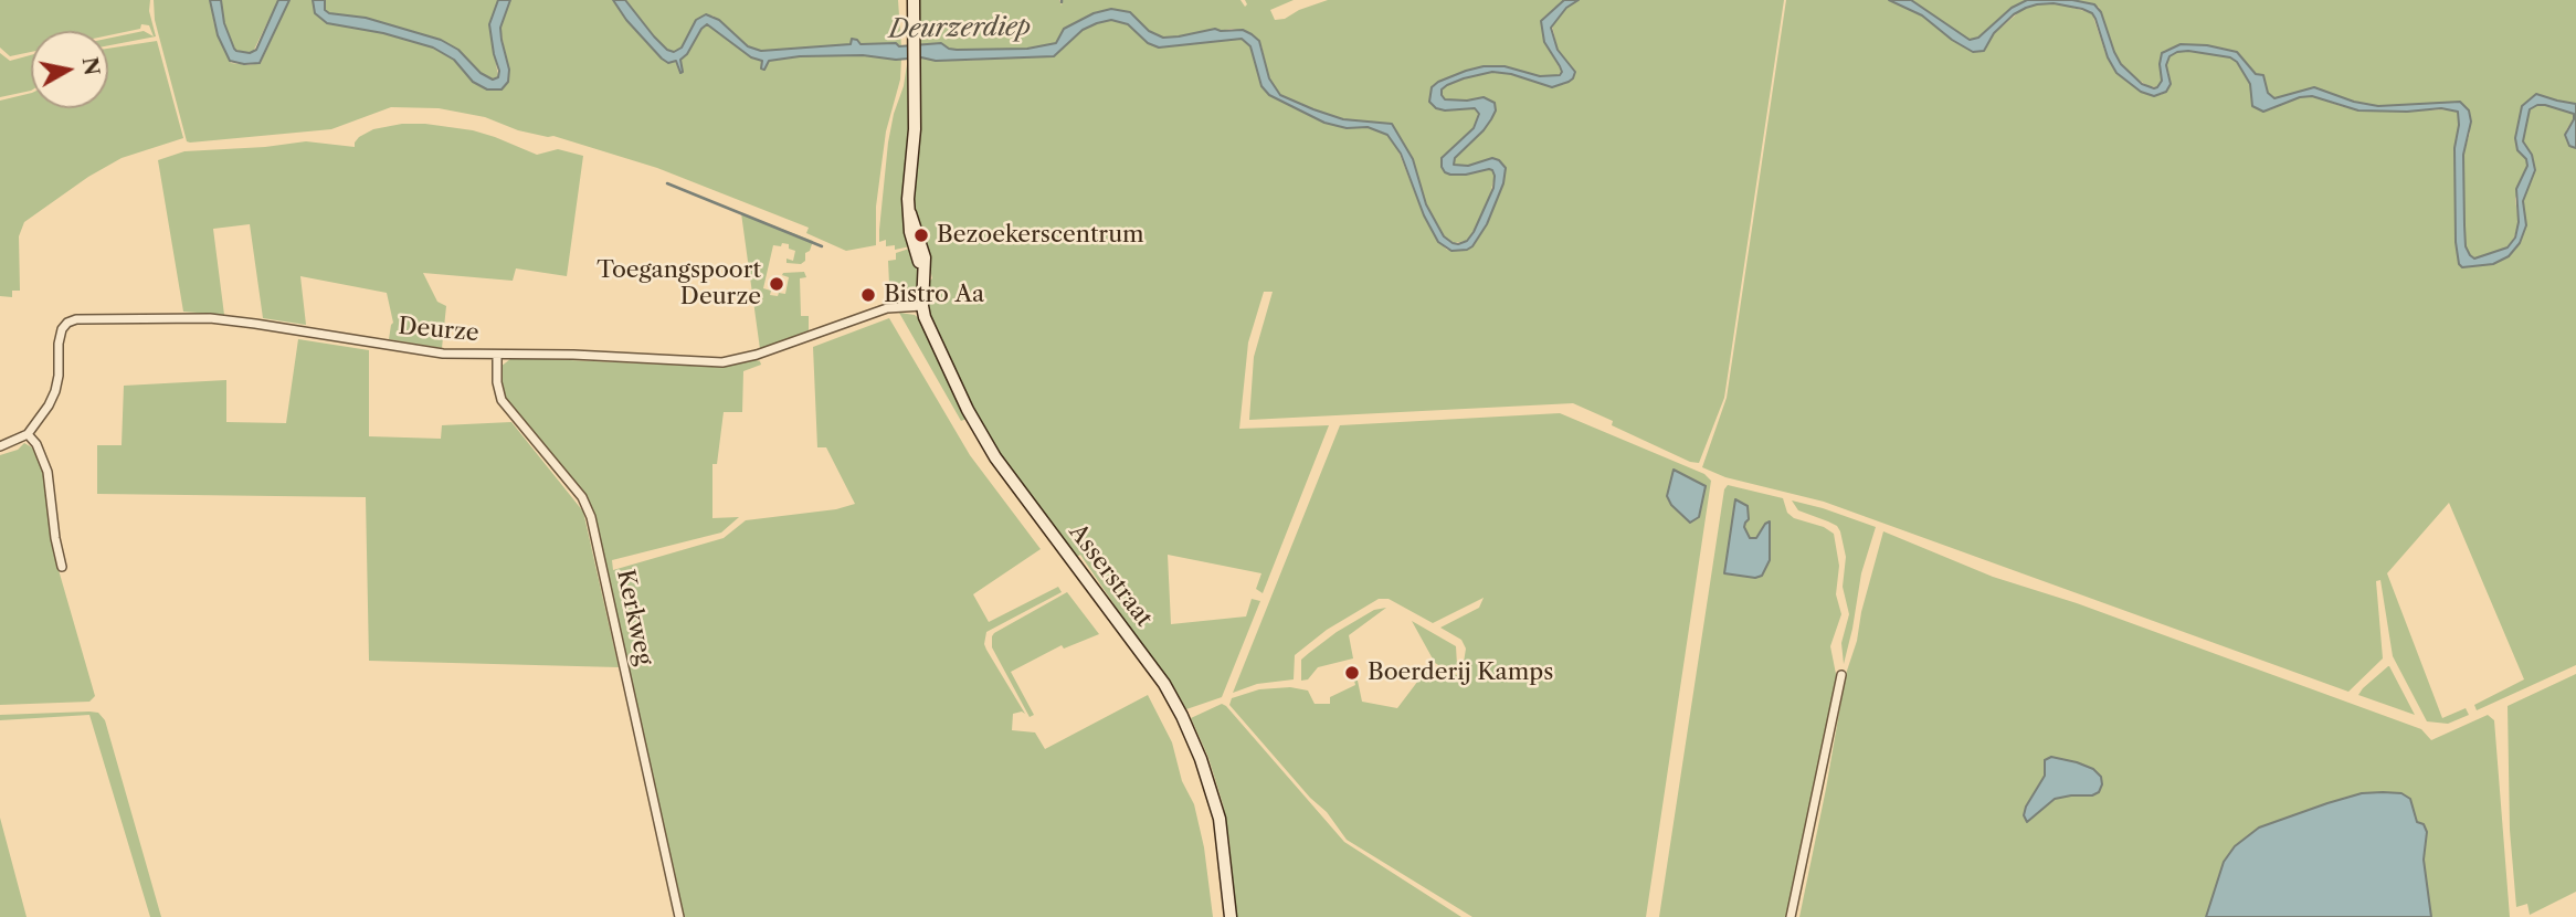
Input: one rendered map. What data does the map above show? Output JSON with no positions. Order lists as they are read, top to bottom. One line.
{"streets":{"main road":["Asserstraat"],"street":["Deurze","Kerkweg"]},"crossings":[["Deurze","Asserstraat"],["Deurze","Kerkweg"]],"water":["Deurzerdiep"],"places":["Bezoekerscentrum","Toegangspoort Deurze","Bistro Aa","Boerderij Kamps"],"north":"right"}
